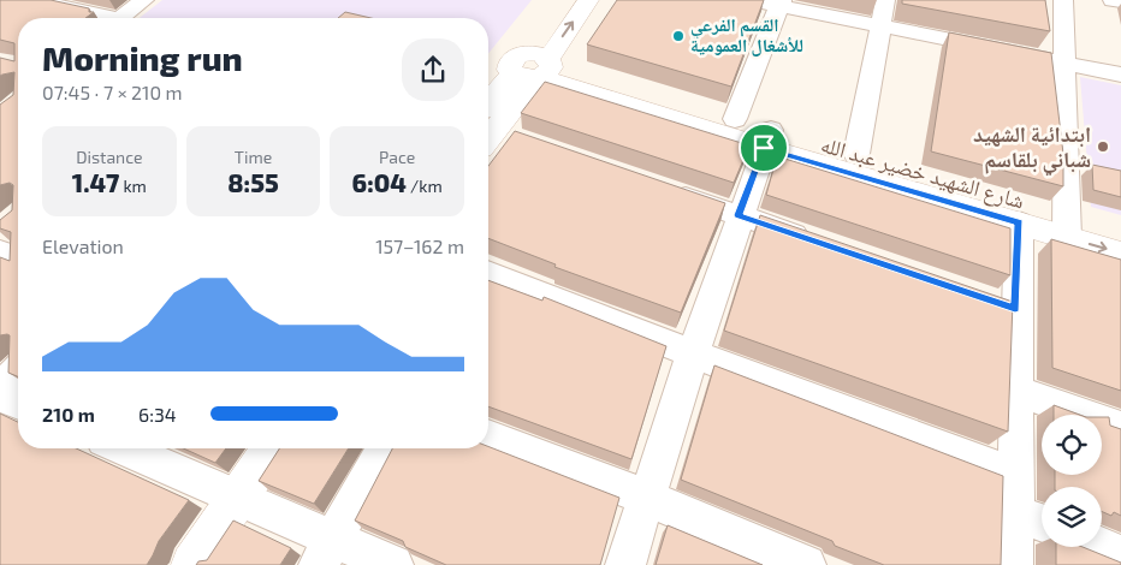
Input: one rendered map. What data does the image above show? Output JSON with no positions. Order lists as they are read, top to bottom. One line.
{"streets":{"main road":["شارع الشهيد خضير عبد الله"]},"places":["القسم الفرعي للأشغال العمومية","ابتدائية الشهيد شباني بلقاسم"],"page":{"heading":["Morning run","07:45 · 7 × 210 m"],"stats":[["Distance","1.47 km"],["Time","8:55"],["Pace","6:04 /km"]],"chart":["Elevation","157–162 m"],"list":[{"name":"210 m","note":"6:34"}]}}
